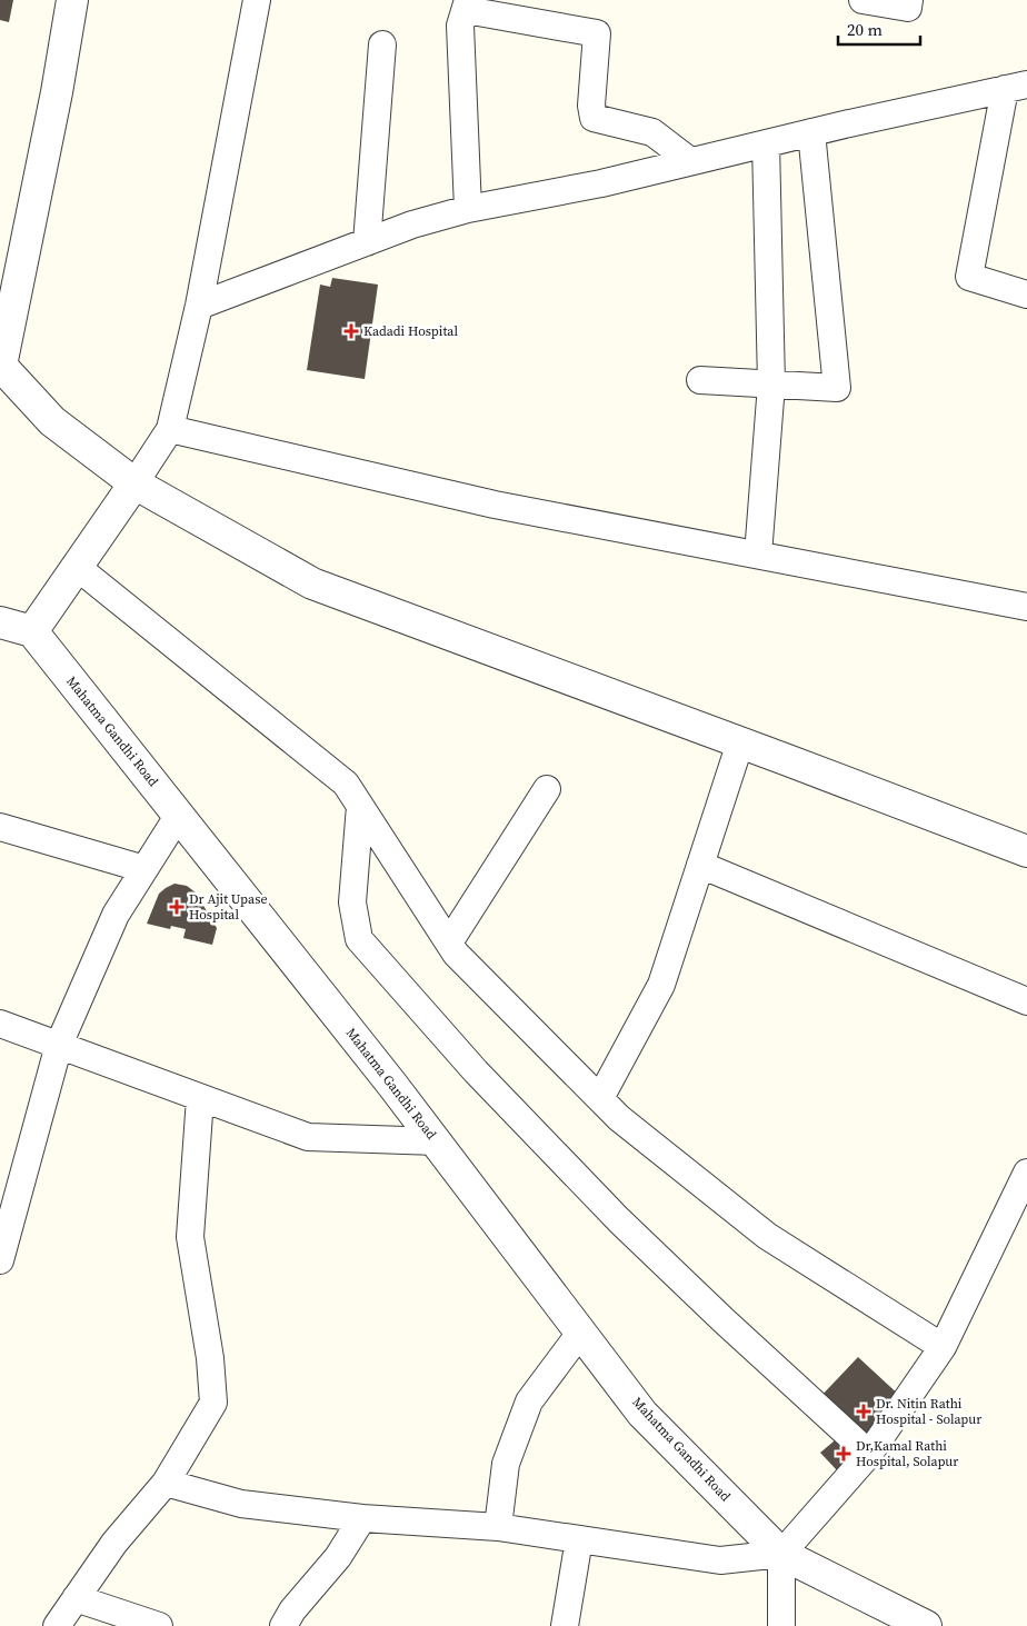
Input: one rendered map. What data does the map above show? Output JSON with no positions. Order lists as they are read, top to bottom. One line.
{"streets":{"street":["Mahatma Gandhi Road"]},"places":{"health":["Kadadi Hospital","Dr Ajit Upase Hospital","Dr. Nitin Rathi Hospital - Solapur","Dr,Kamal Rathi Hospital, Solapur"]},"scale_bar":"20 m"}
